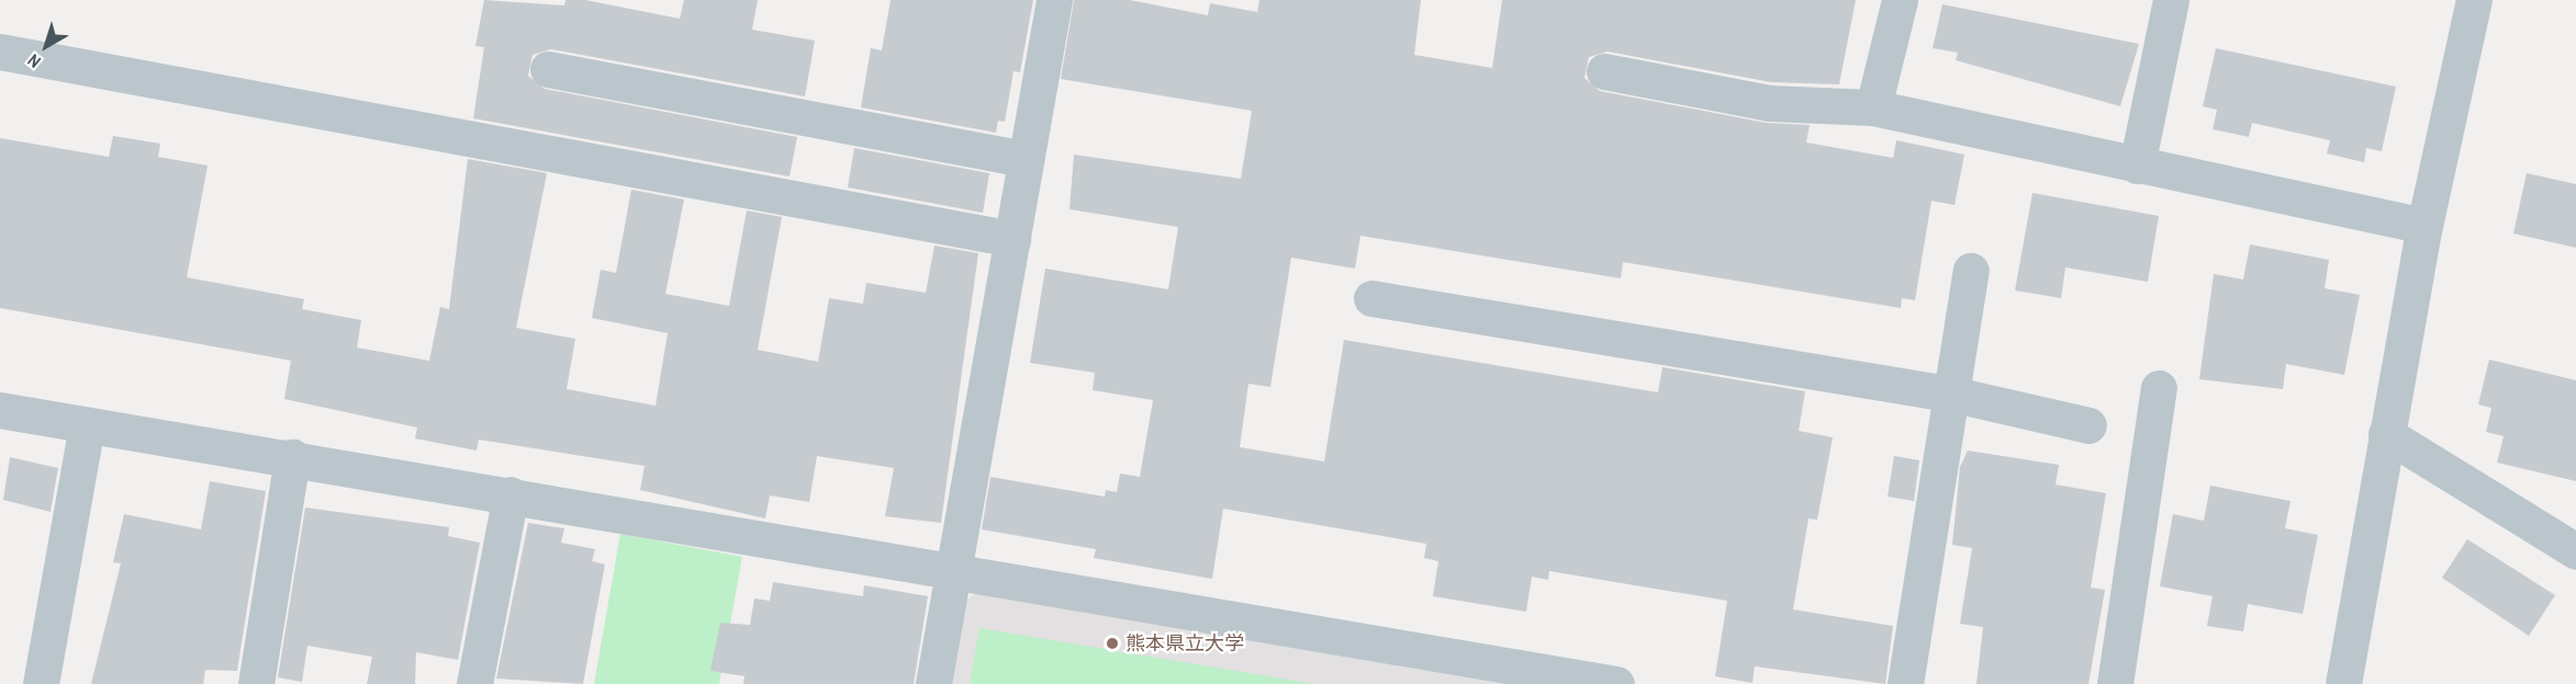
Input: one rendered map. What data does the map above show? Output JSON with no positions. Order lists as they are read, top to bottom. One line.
{"places":["熊本県立大学"],"north":"bottom left"}
